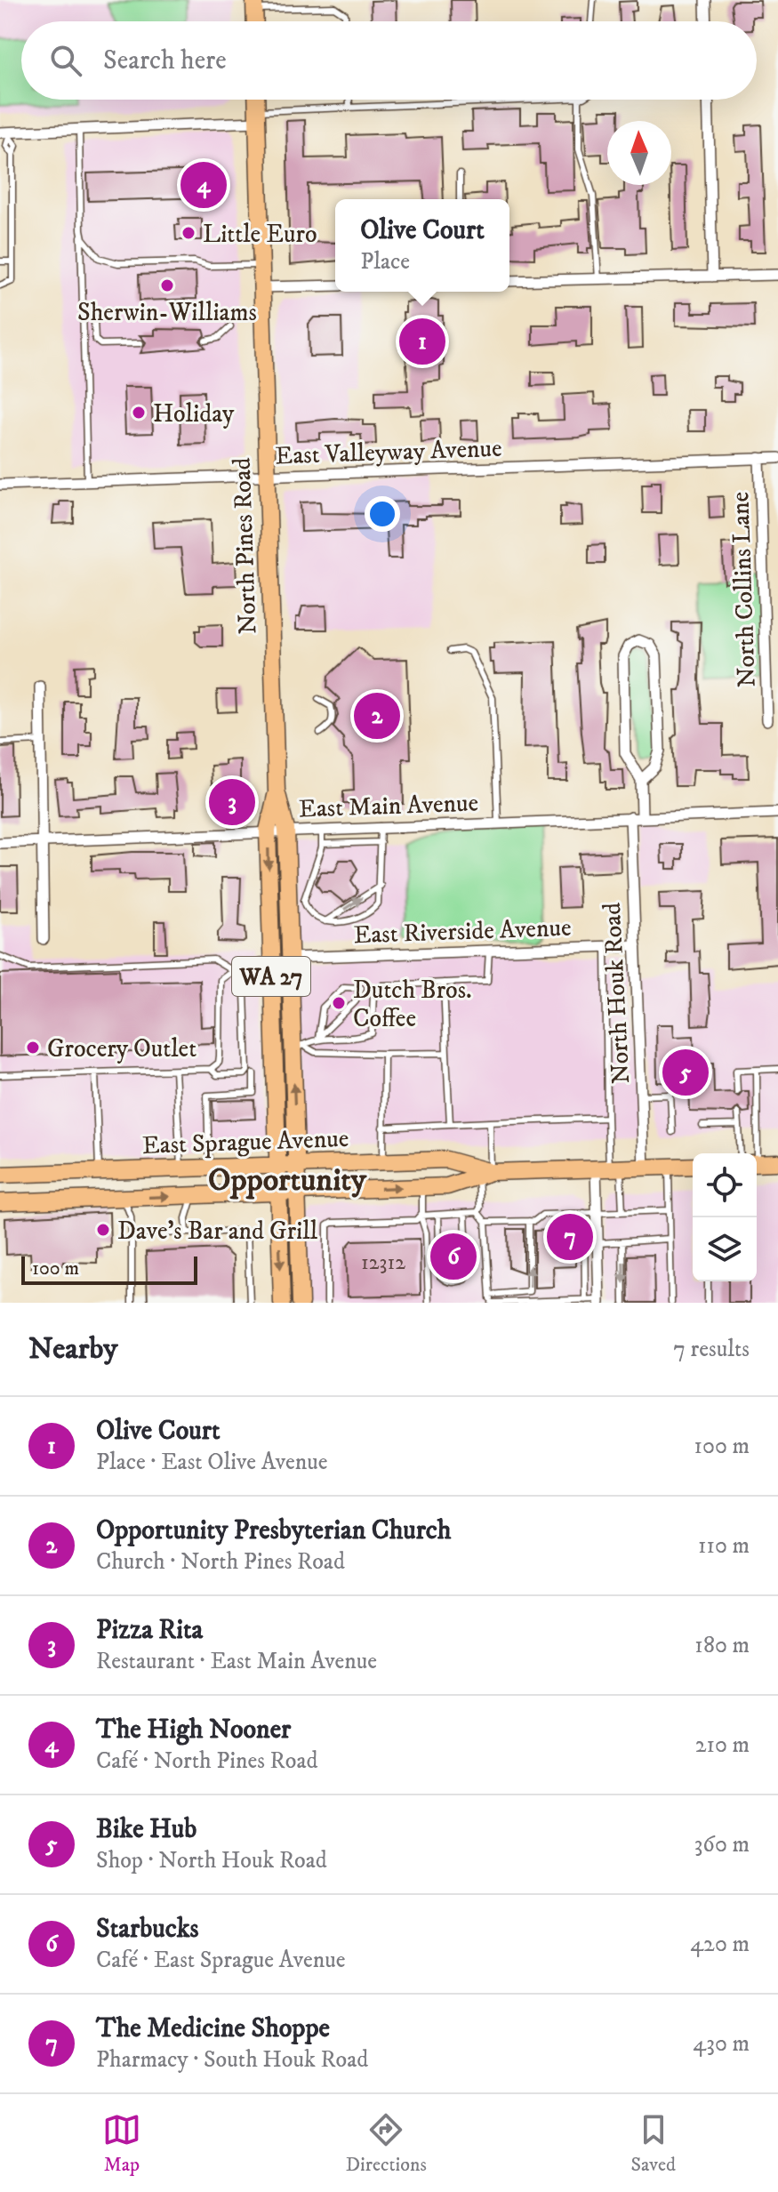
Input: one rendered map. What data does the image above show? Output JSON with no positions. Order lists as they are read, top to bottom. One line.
{"streets":{"main road":["North Pines Road","WA 27","East Sprague Avenue"],"street":["East Valleyway Avenue","North Collins Lane","East Main Avenue","East Riverside Avenue","North Houk Road"]},"crossings":[["East Valleyway Avenue","North Pines Road"],["East Valleyway Avenue","North Collins Lane"],["North Pines Road","East Main Avenue"],["North Pines Road","East Riverside Avenue"],["North Pines Road","WA 27"],["North Pines Road","East Sprague Avenue"],["East Main Avenue","North Houk Road"],["East Riverside Avenue","North Houk Road"],["WA 27","East Sprague Avenue"],["North Houk Road","East Sprague Avenue"]],"districts":["Opportunity"],"places":["Little Euro","Sherwin-Williams","Holiday","Dutch Bros. Coffee","Grocery Outlet","Dave's Bar and Grill"],"house_numbers":["12312"],"scale_bar":"100 m","north":"top","page":{"search":"Search here","pins":["4","1","2","3","5","7","6"],"popup":["Olive Court","Place"],"scale":"100 m","heading":["Nearby","7 results"],"list":[{"mark":"1","name":"Olive Court","note":"Place · East Olive Avenue","value":"100 m"},{"mark":"2","name":"Opportunity Presbyterian Church","note":"Church · North Pines Road","value":"110 m"},{"mark":"3","name":"Pizza Rita","note":"Restaurant · East Main Avenue","value":"180 m"},{"mark":"4","name":"The High Nooner","note":"Café · North Pines Road","value":"210 m"},{"mark":"5","name":"Bike Hub","note":"Shop · North Houk Road","value":"360 m"},{"mark":"6","name":"Starbucks","note":"Café · East Sprague Avenue","value":"420 m"},{"mark":"7","name":"The Medicine Shoppe","note":"Pharmacy · South Houk Road","value":"430 m"}],"nav":["Map","Directions","Saved"]}}
